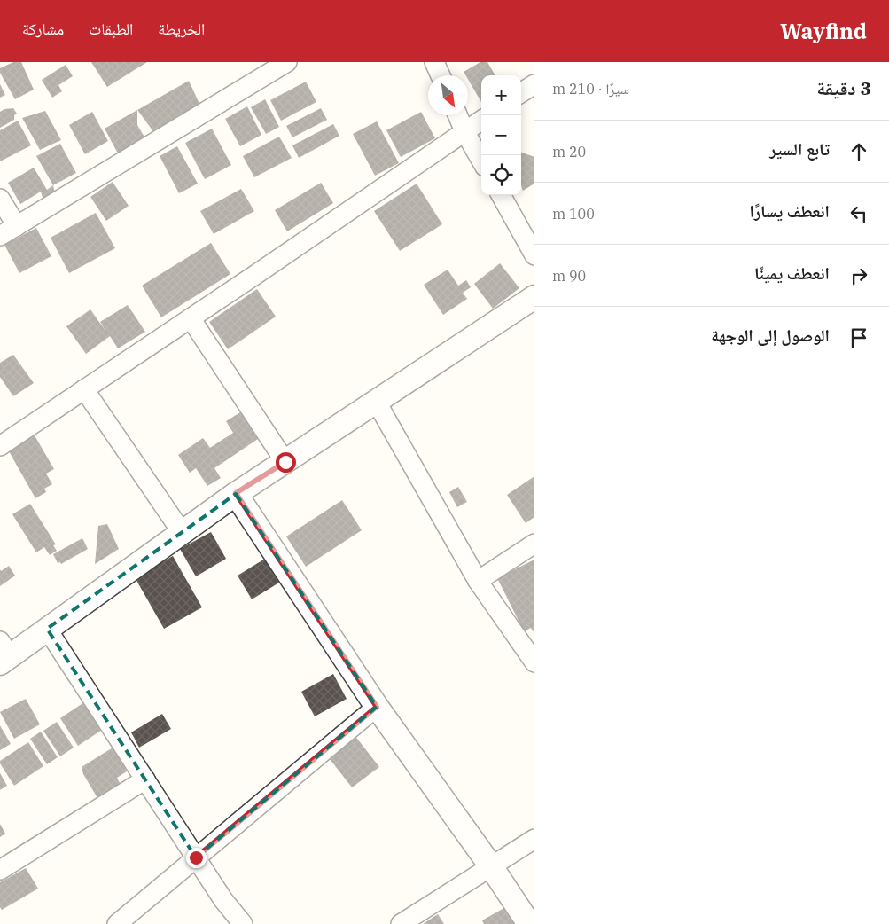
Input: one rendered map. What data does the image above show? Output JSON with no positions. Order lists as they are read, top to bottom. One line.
{"north":"bottom right","page":{"header":"Wayfind","nav":["الخريطة","الطبقات","مشاركة"],"heading":["3 دقيقة","سيرًا · 210 m"],"map_buttons":["+","−"],"list":[["تابع السير","20 m"],["انعطف يسارًا","100 m"],["انعطف يمينًا","90 m"],"الوصول إلى الوجهة"]}}
